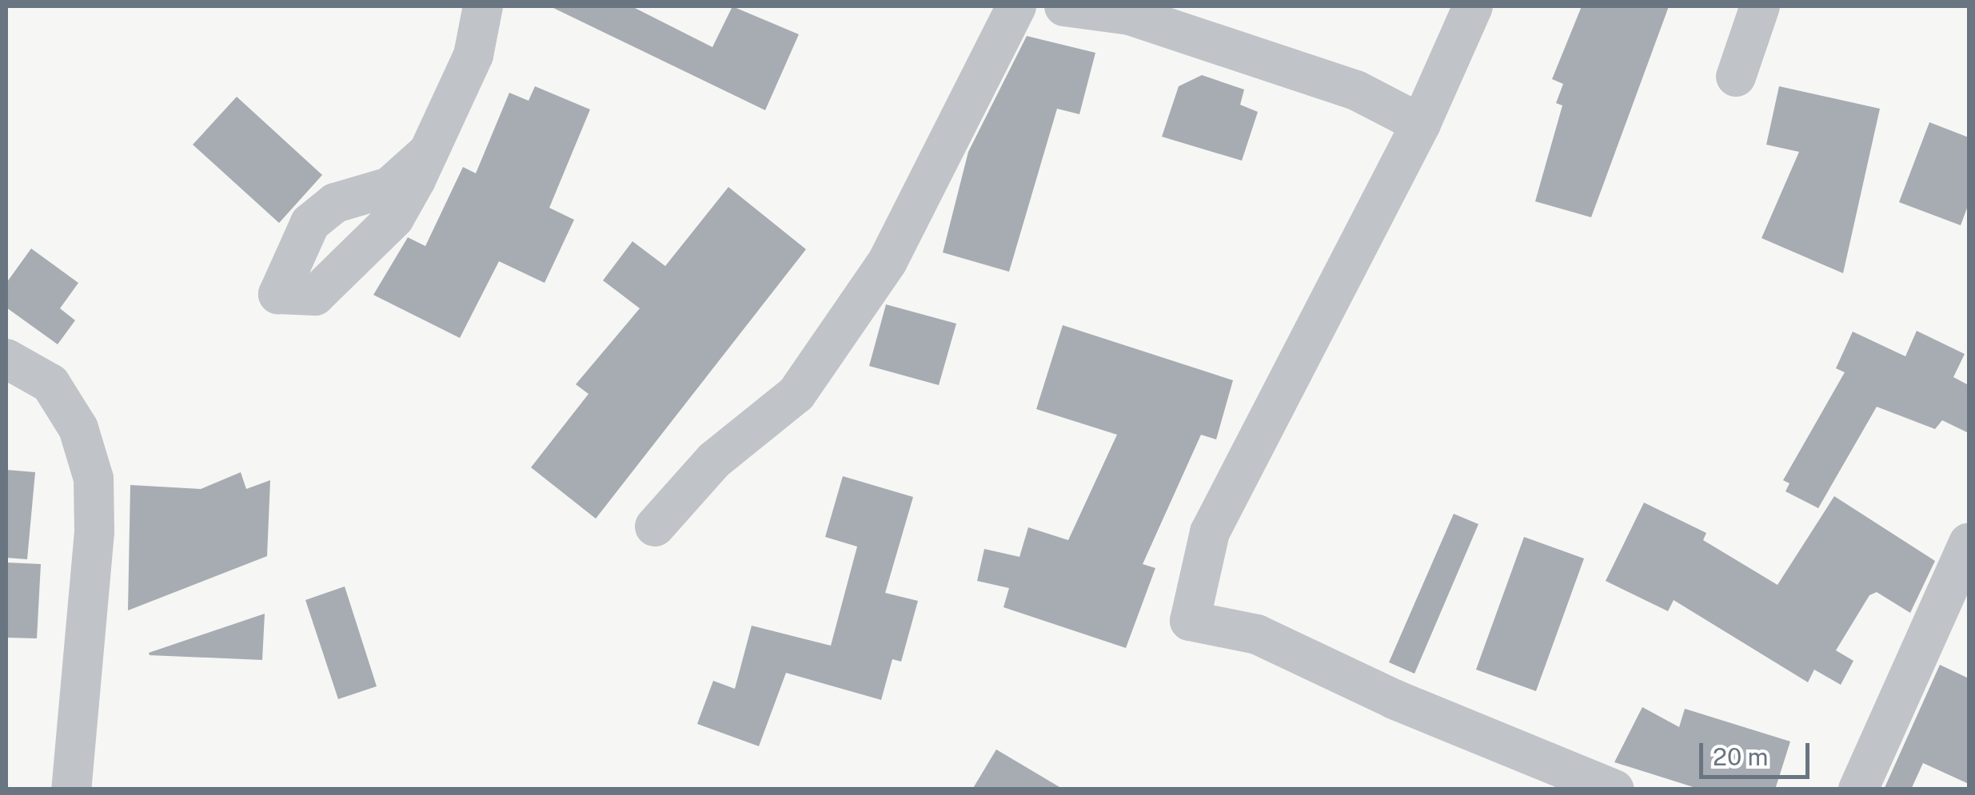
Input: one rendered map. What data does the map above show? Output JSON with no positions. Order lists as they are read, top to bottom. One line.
{"scale_bar":"20 m"}
